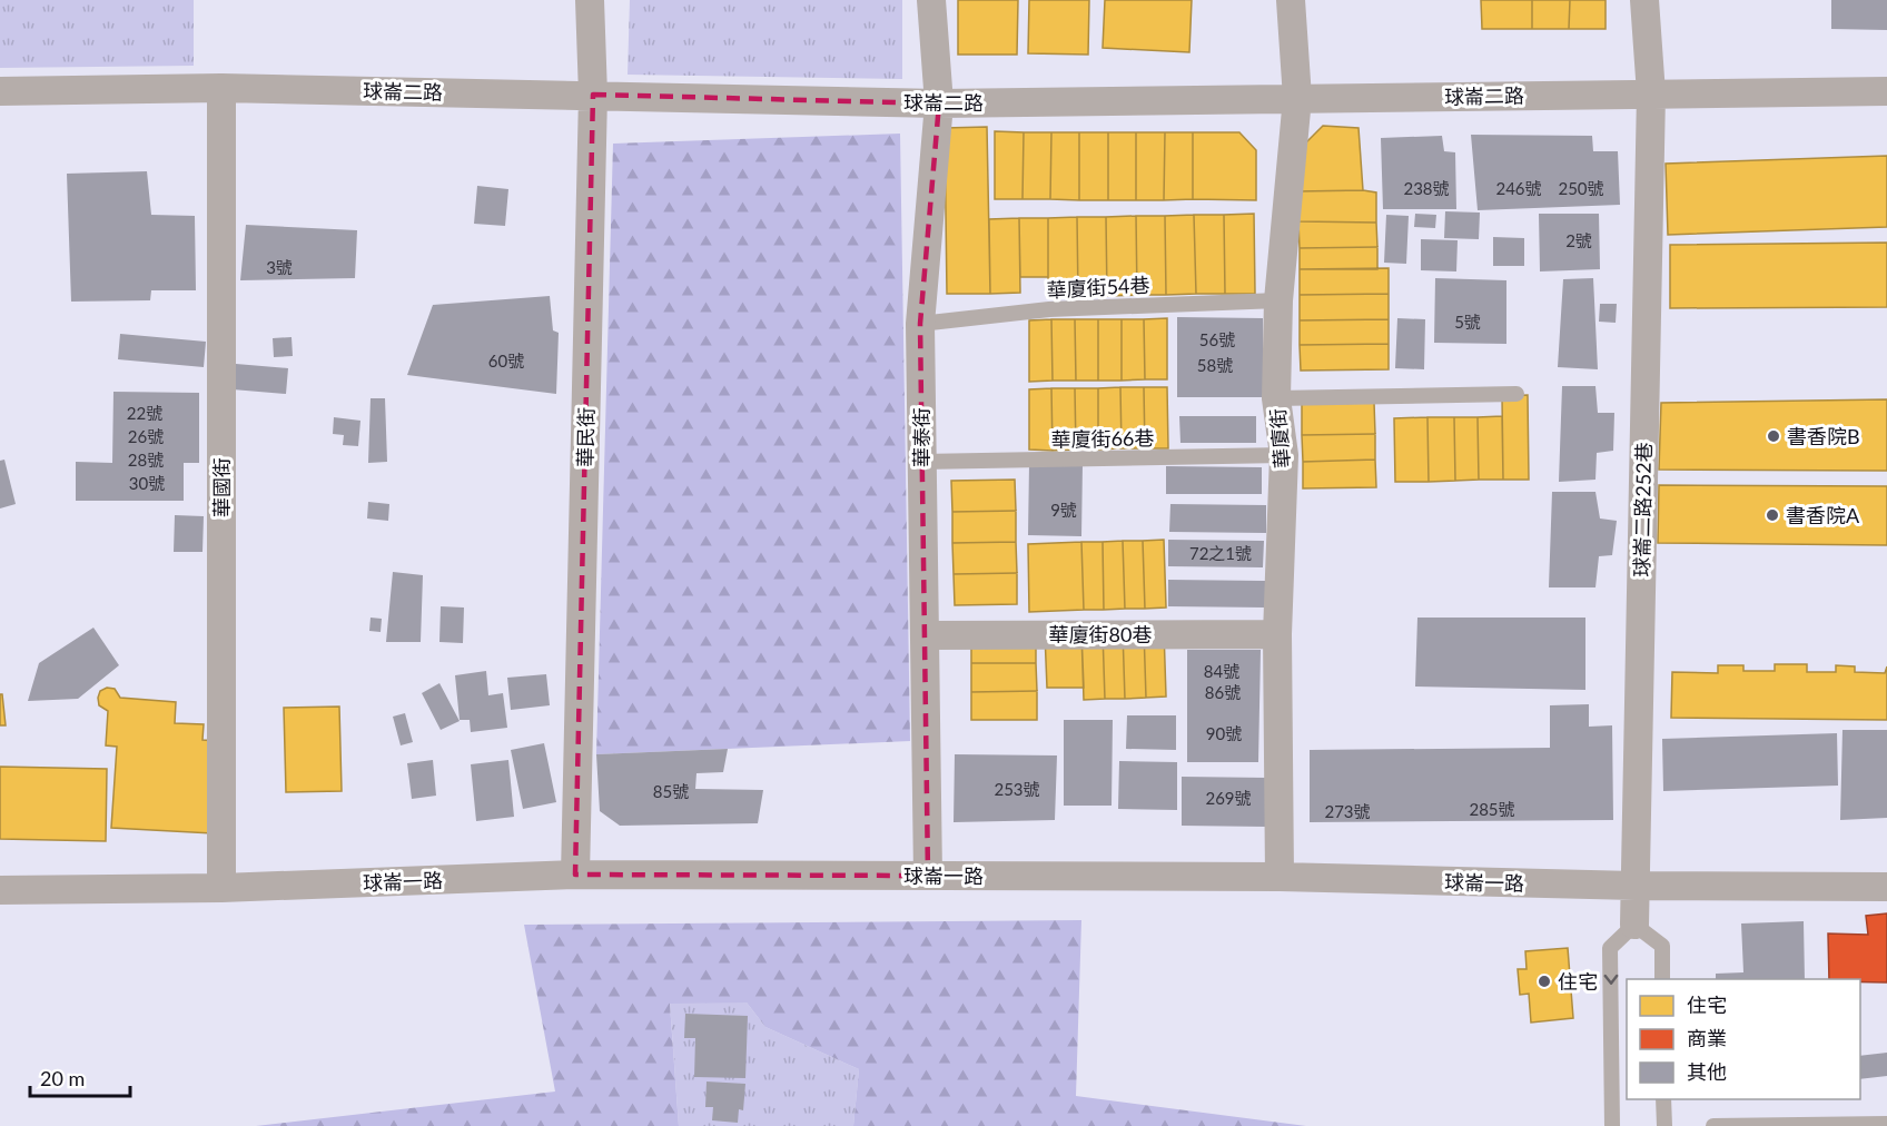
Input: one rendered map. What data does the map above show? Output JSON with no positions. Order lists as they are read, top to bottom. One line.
{"streets":{"street":["球崙二路","華民街","華泰街","華廈街","華國街","球崙二路252巷","華廈街80巷","球崙一路"],"lane":["華廈街54巷","華廈街66巷"]},"crossings":[["球崙二路","華民街"],["球崙二路","華泰街"],["球崙二路","華廈街"],["球崙二路","華國街"],["球崙二路","球崙二路252巷"],["華廈街54巷","華泰街"],["華廈街54巷","華廈街"],["華民街","球崙一路"],["華泰街","華廈街66巷"],["華泰街","華廈街80巷"],["華泰街","球崙一路"],["華廈街66巷","華廈街"],["華廈街","華廈街80巷"],["華廈街","球崙一路"],["華國街","球崙一路"],["球崙二路252巷","球崙一路"]],"places":["書香院B","書香院A","住宅"],"house_numbers":["238號","246號","250號","2號","3號","5號","56號","60號","58號","22號","26號","28號","30號","9號","72之1號","84號","86號","90號","253號","85號","269號","285號","273號"],"legend":["住宅","商業","其他"],"scale_bar":"20 m"}
